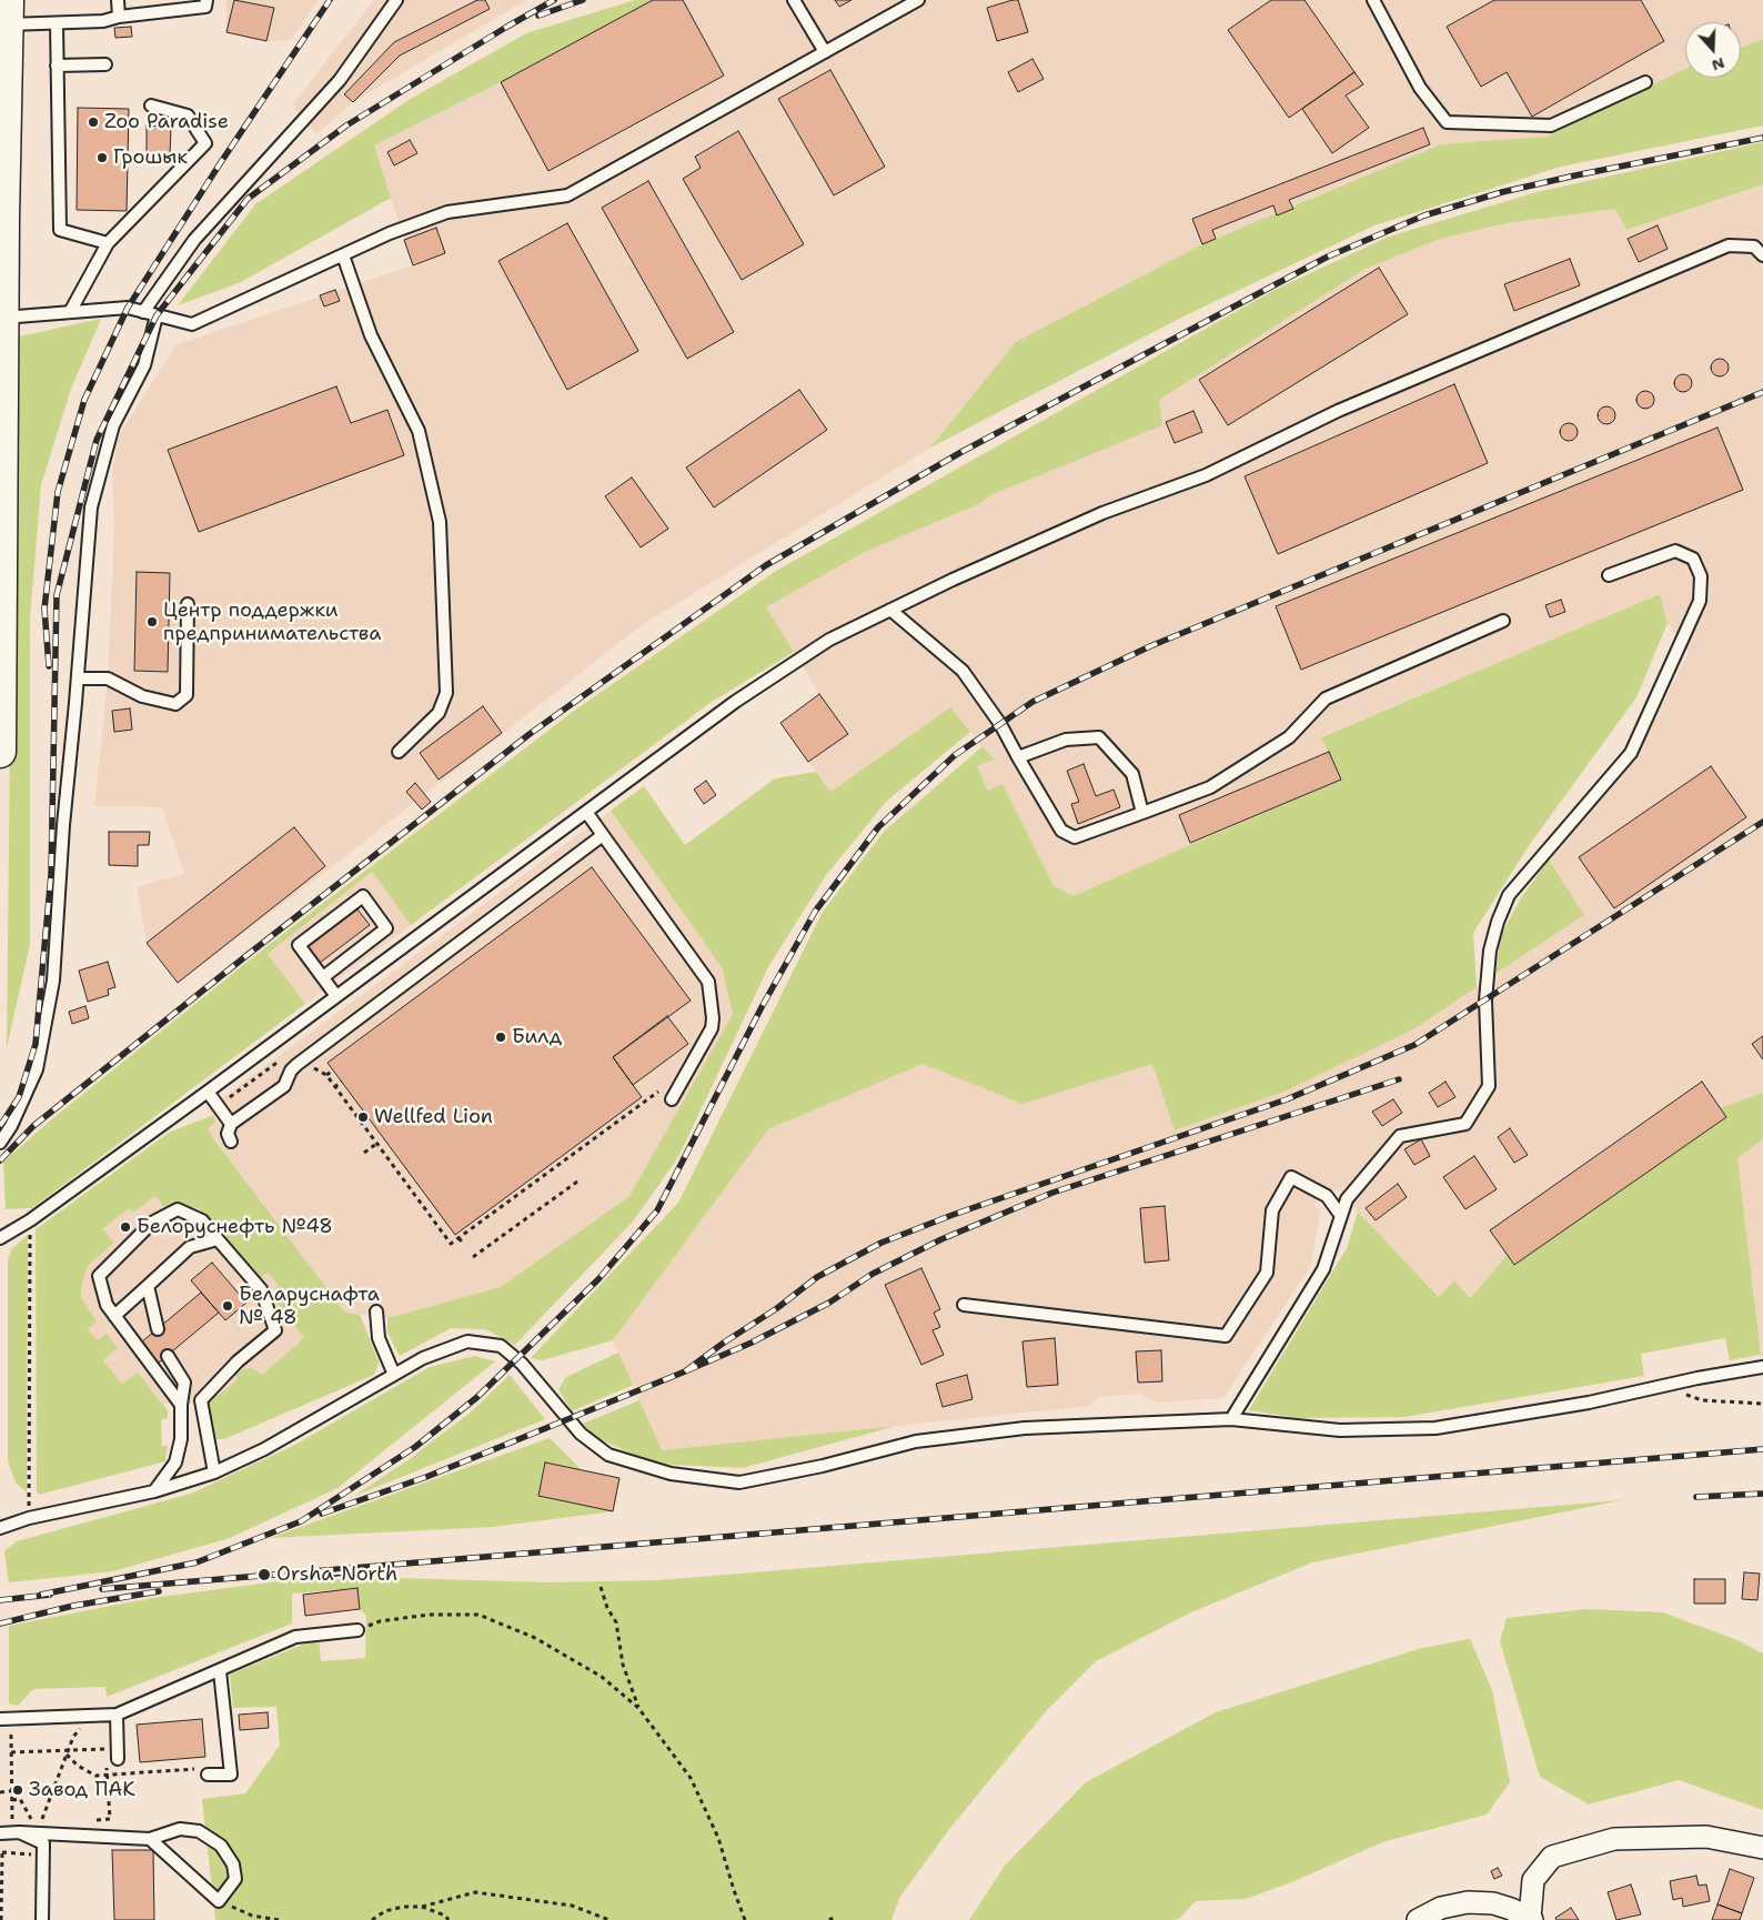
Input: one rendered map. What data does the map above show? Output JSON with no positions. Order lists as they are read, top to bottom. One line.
{"places":["Zoo Paradise","Грошык","Центр поддержки предпринимательства","Билд","Wellfed Lion","Белоруснефть №48","Беларуснафта № 48","Orsha-North","Завод ПАК"],"north":"bottom"}
